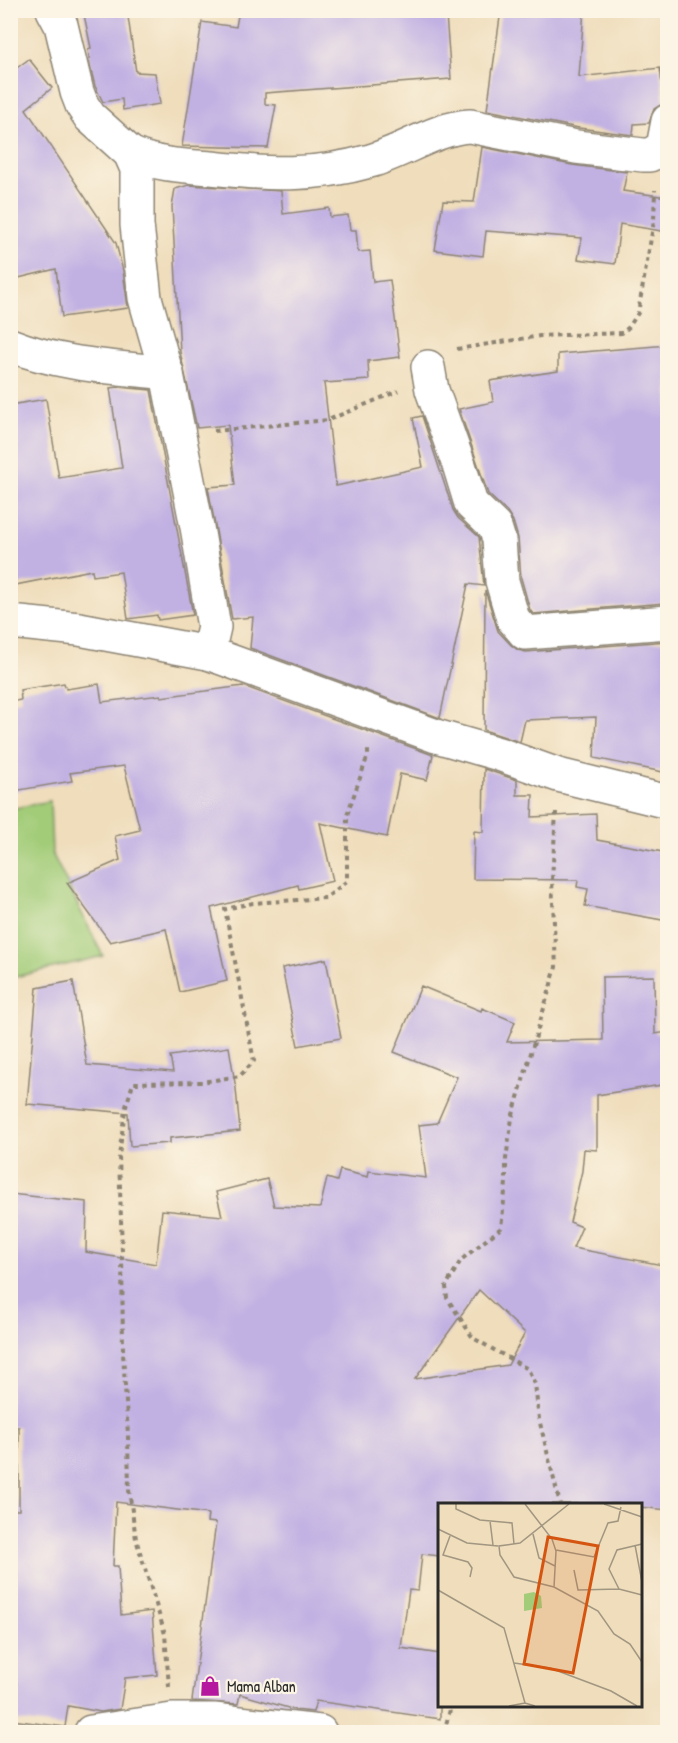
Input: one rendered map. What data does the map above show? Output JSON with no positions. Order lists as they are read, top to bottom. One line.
{"places":{"shop":["Mama Alban"]}}
